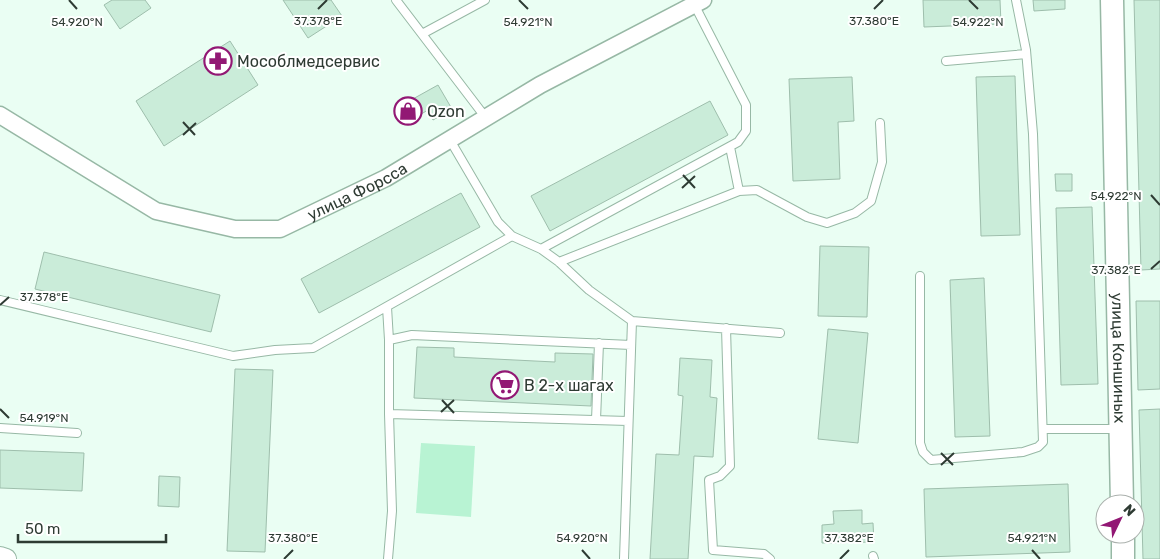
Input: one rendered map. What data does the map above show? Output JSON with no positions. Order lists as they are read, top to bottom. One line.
{"streets":{"main road":["улица Коншиных"],"street":["улица Форсса"]},"places":{"pharmacy":["Мособлмедсервис"],"shop":["Ozon"],"supermarket":["В 2-х шагах"]},"scale_bar":"50 m","north":"top right","coordinates":["37.378°E","37.380°E","54.921°N","54.922°N","54.920°N","37.382°E","54.919°N"]}
